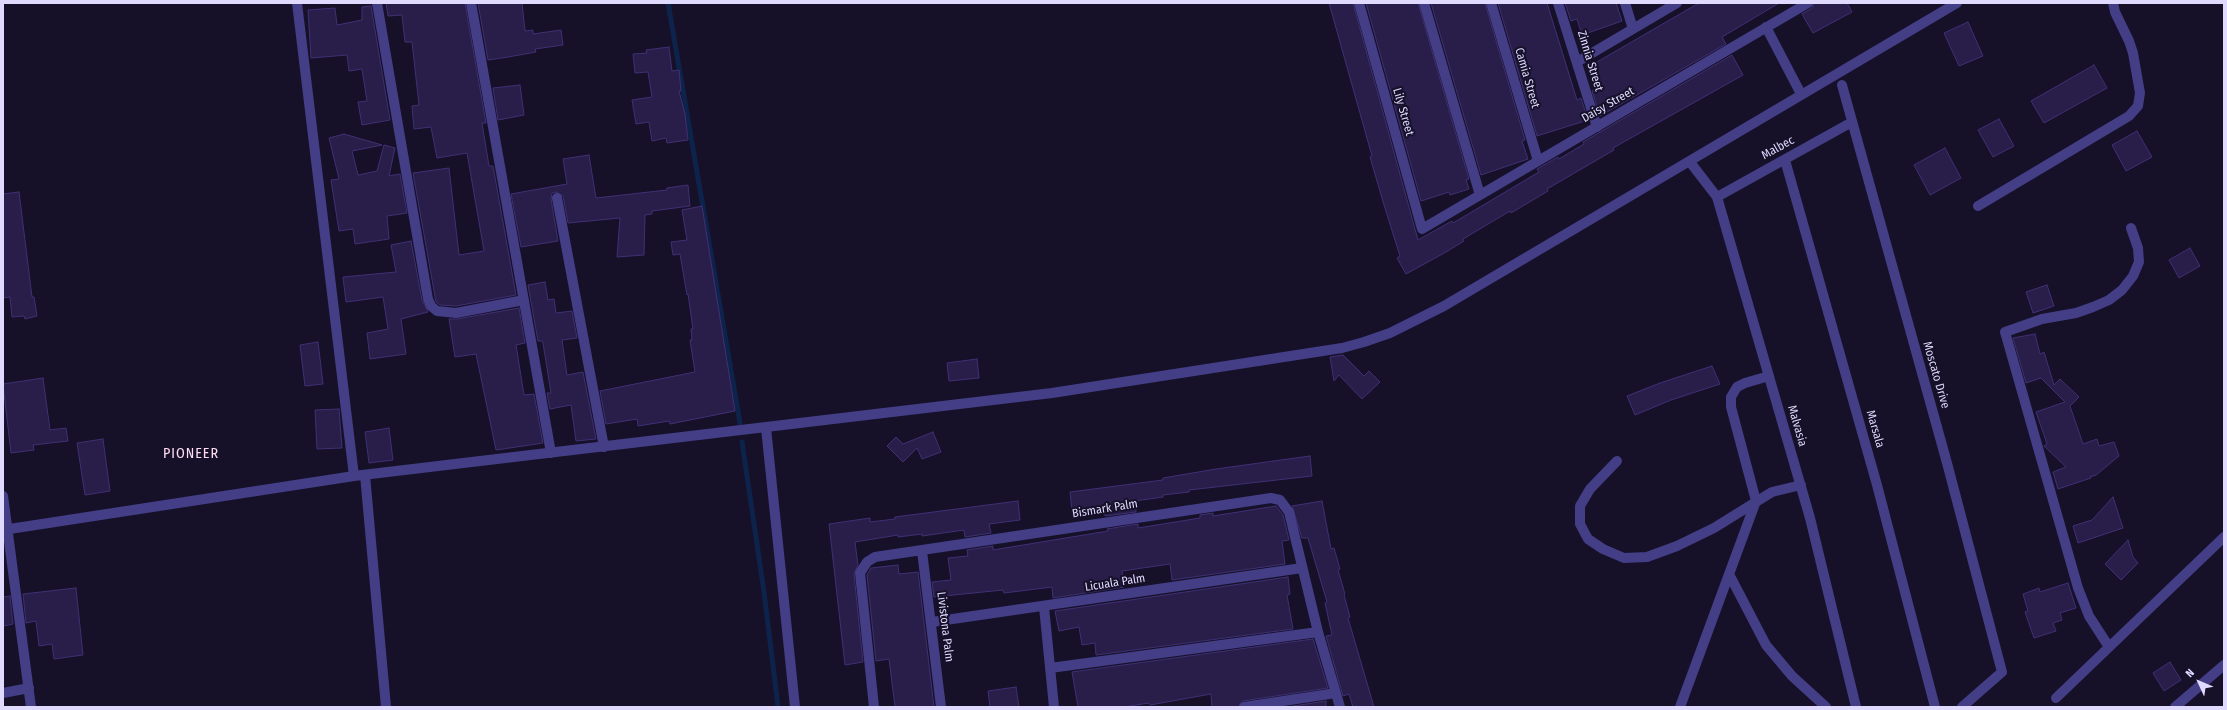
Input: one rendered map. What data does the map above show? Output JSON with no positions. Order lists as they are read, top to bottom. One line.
{"streets":{"street":["Zinnia Street","Camia Street","Daisy Street","Lily Street","Malbec","Moscato Drive","Malvasia","Marsala","Bismark Palm","Licuala Palm","Livistona Palm"]},"crossings":[["Zinnia Street","Daisy Street"],["Camia Street","Daisy Street"],["Daisy Street","Lily Street"],["Malbec","Moscato Drive"],["Malbec","Malvasia"],["Malbec","Marsala"],["Bismark Palm","Licuala Palm"],["Bismark Palm","Livistona Palm"],["Licuala Palm","Livistona Palm"]],"districts":["PIONEER"],"north":"top left"}
